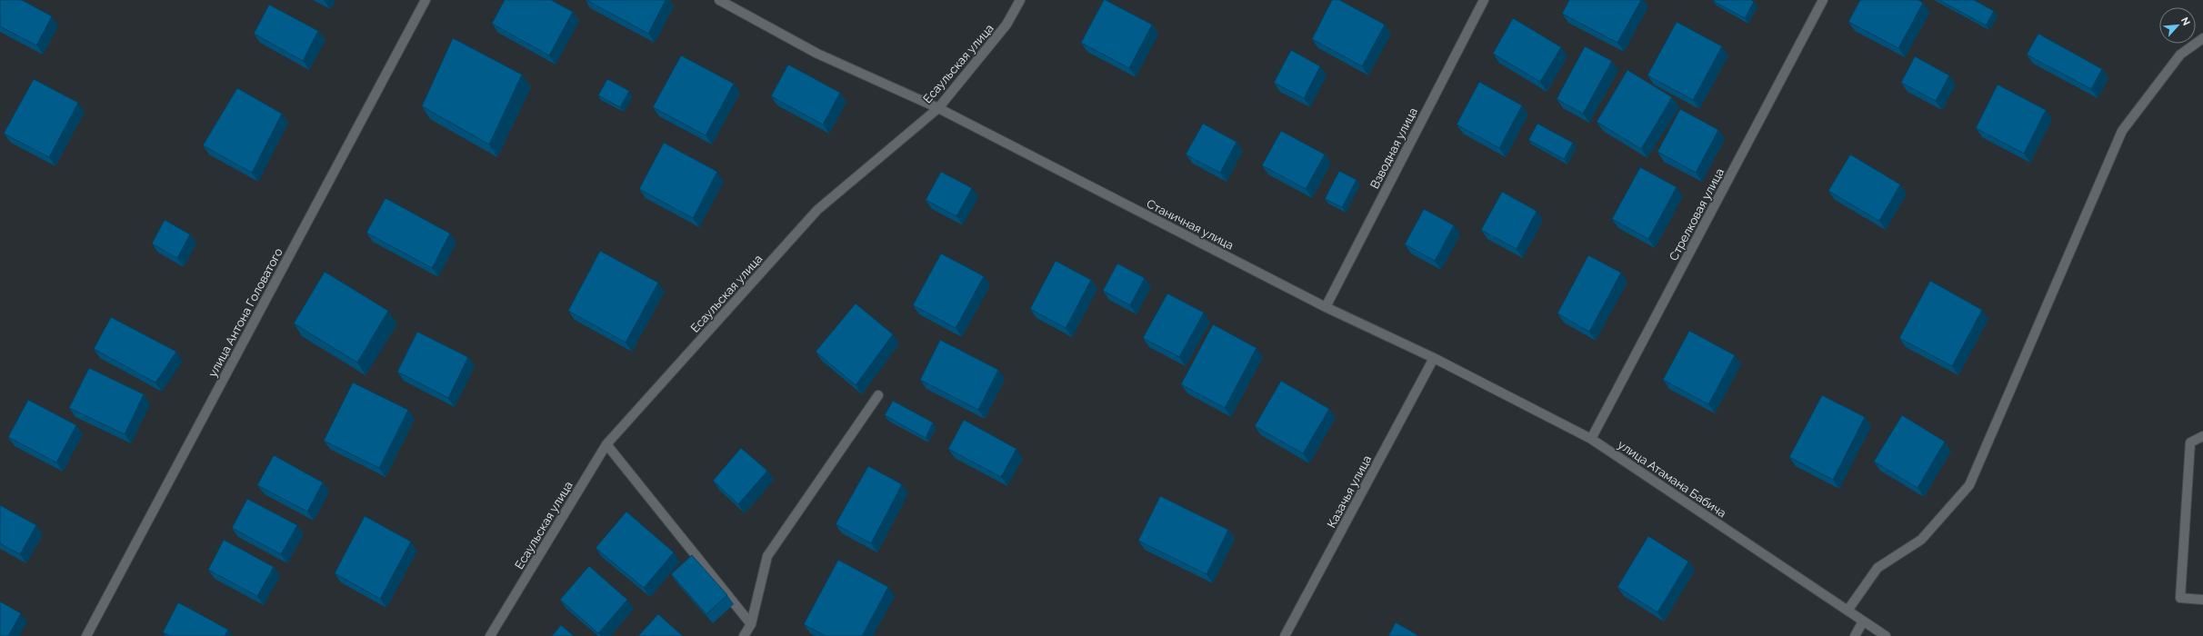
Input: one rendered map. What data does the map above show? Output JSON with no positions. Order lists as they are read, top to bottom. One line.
{"streets":{"street":["Есаульская улица","Взводная улица","Стрелковая улица","Станичная улица","улица Антона Головатого","улица Атамана Бабича","Казачья улица"]},"crossings":[["Есаульская улица","Станичная улица"],["Взводная улица","Станичная улица"],["Стрелковая улица","улица Атамана Бабича"],["Станичная улица","улица Атамана Бабича"],["Станичная улица","Казачья улица"],["улица Атамана Бабича","Казачья улица"]],"north":"top right"}
